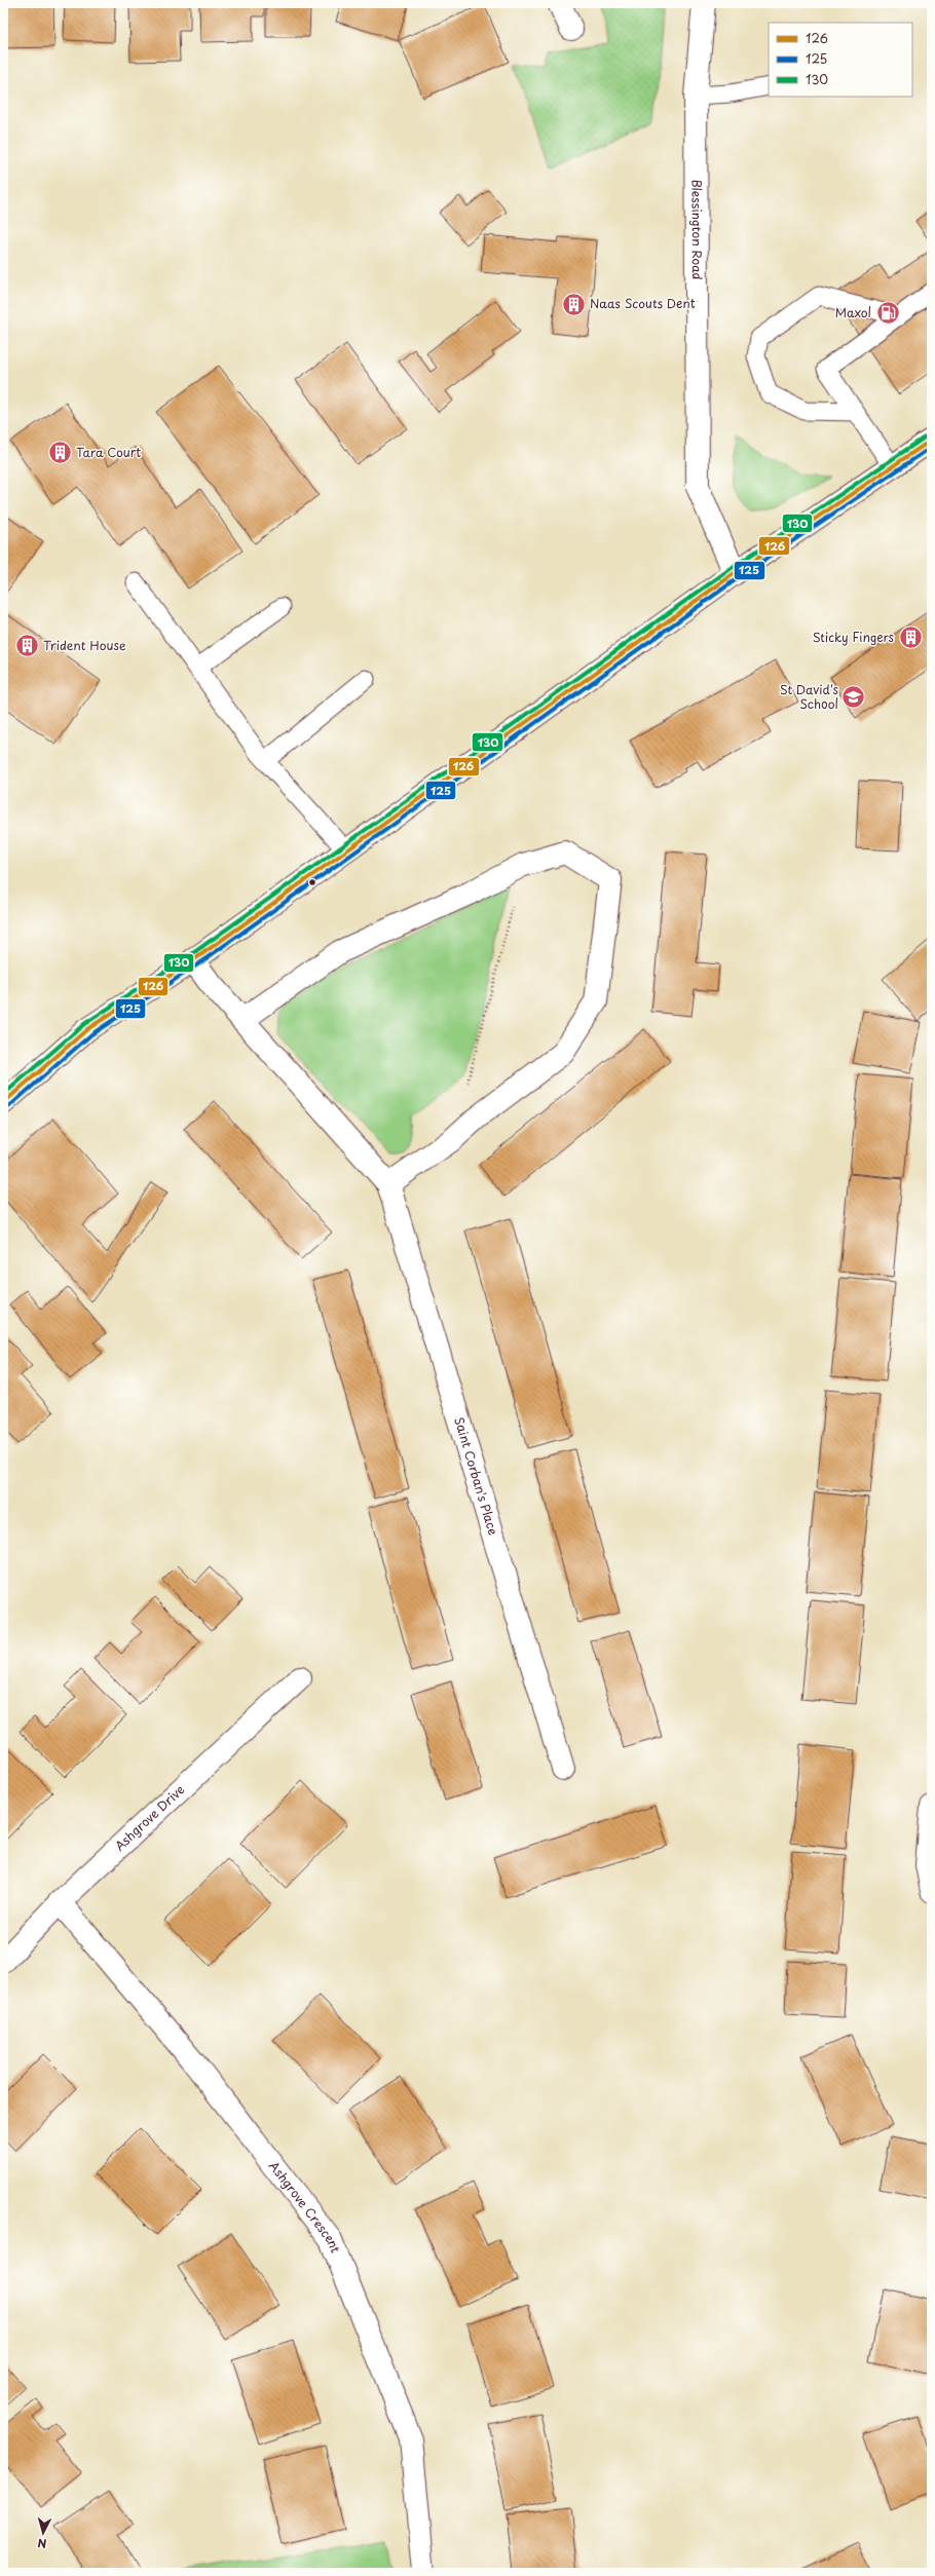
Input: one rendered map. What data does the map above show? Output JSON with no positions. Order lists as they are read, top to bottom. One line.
{"streets":{"street":["Blessington Road","Saint Corban's Place","Ashgrove Drive","Ashgrove Crescent"]},"crossings":[["Ashgrove Drive","Ashgrove Crescent"]],"places":{"building":["Naas Scouts Dent","Tara Court","Sticky Fingers","Trident House"],"fuel station":["Maxol"],"school or university":["St David's School"]},"lines":["transit line 130","transit line 126","transit line 125"],"legend":["126","125","130"],"north":"bottom"}
